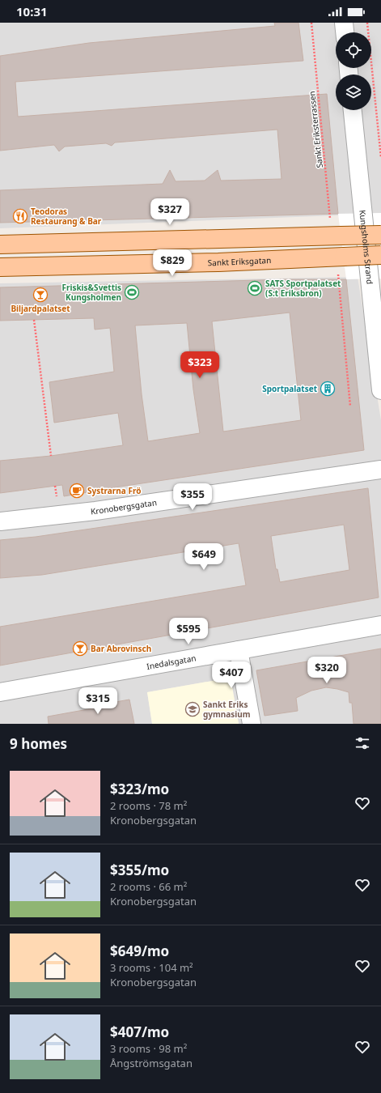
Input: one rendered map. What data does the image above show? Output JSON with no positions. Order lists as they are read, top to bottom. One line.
{"streets":{"main road":["Sankt Eriksgatan"],"street":["Kungsholms Strand","Kronobergsgatan","Inedalsgatan"],"path":["Sankt Eriksterrassen"]},"places":{"restaurant":["Teodoras Restaurang & Bar"],"sports":["SATS Sportpalatset (S:t Eriksbron)","Friskis&Svettis Kungsholmen"],"bar":["Biljardpalatset","Bar Abrovinsch"],"building":["Sportpalatset"],"cafe":["Systrarna Frö"],"school or university":["Sankt Eriks gymnasium"]},"page":{"status":"10:31","price":["$327","$829","$323","$355","$649","$595","$320","$407","$315"],"heading":"9 homes","list":[{"name":"$323/mo","note":"2 rooms · 78 m² · Kronobergsgatan"},{"name":"$355/mo","note":"2 rooms · 66 m² · Kronobergsgatan"},{"name":"$649/mo","note":"3 rooms · 104 m² · Kronobergsgatan"},{"name":"$407/mo","note":"3 rooms · 98 m² · Ångströmsgatan"}]}}
